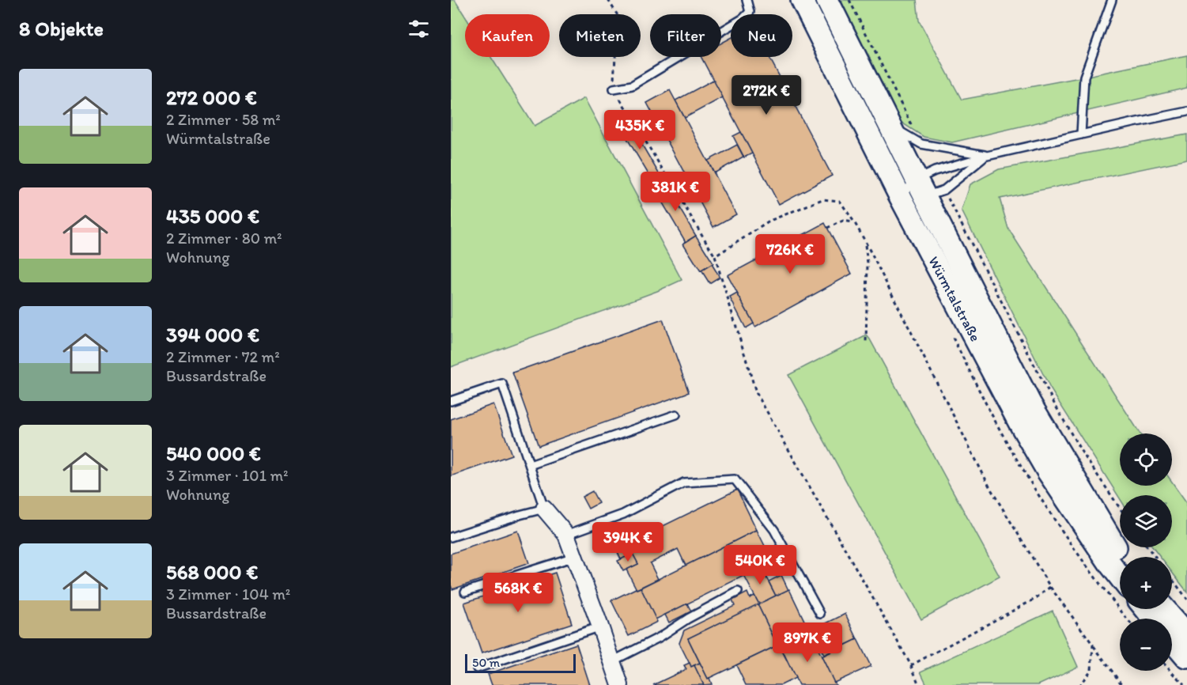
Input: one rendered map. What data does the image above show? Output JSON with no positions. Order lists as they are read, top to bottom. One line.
{"streets":{"main road":["Würmtalstraße"]},"scale_bar":"50 m","page":{"heading":"8 Objekte","chip":["Kaufen","Mieten","Filter","Neu"],"list":[{"name":"272 000 €","note":"2 Zimmer · 58 m² · Würmtalstraße"},{"name":"435 000 €","note":"2 Zimmer · 80 m² · Wohnung"},{"name":"394 000 €","note":"2 Zimmer · 72 m² · Bussardstraße"},{"name":"540 000 €","note":"3 Zimmer · 101 m² · Wohnung"},{"name":"568 000 €","note":"3 Zimmer · 104 m² · Bussardstraße"}],"price":["272K €","435K €","381K €","726K €","394K €","540K €","568K €","897K €"],"map_buttons":["+","−"],"scale":"50 m"}}
